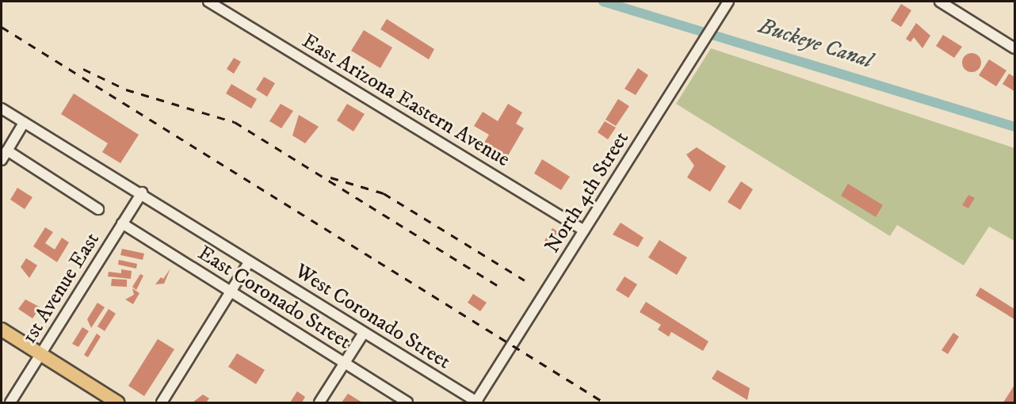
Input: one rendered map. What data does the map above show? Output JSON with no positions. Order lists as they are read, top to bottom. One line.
{"streets":{"street":["East Arizona Eastern Avenue","North 4th Street","1st Avenue East","East Coronado Street","West Coronado Street"]},"crossings":[["East Arizona Eastern Avenue","North 4th Street"],["North 4th Street","West Coronado Street"],["1st Avenue East","East Coronado Street"],["East Coronado Street","West Coronado Street"]],"water":["Buckeye Canal"]}
